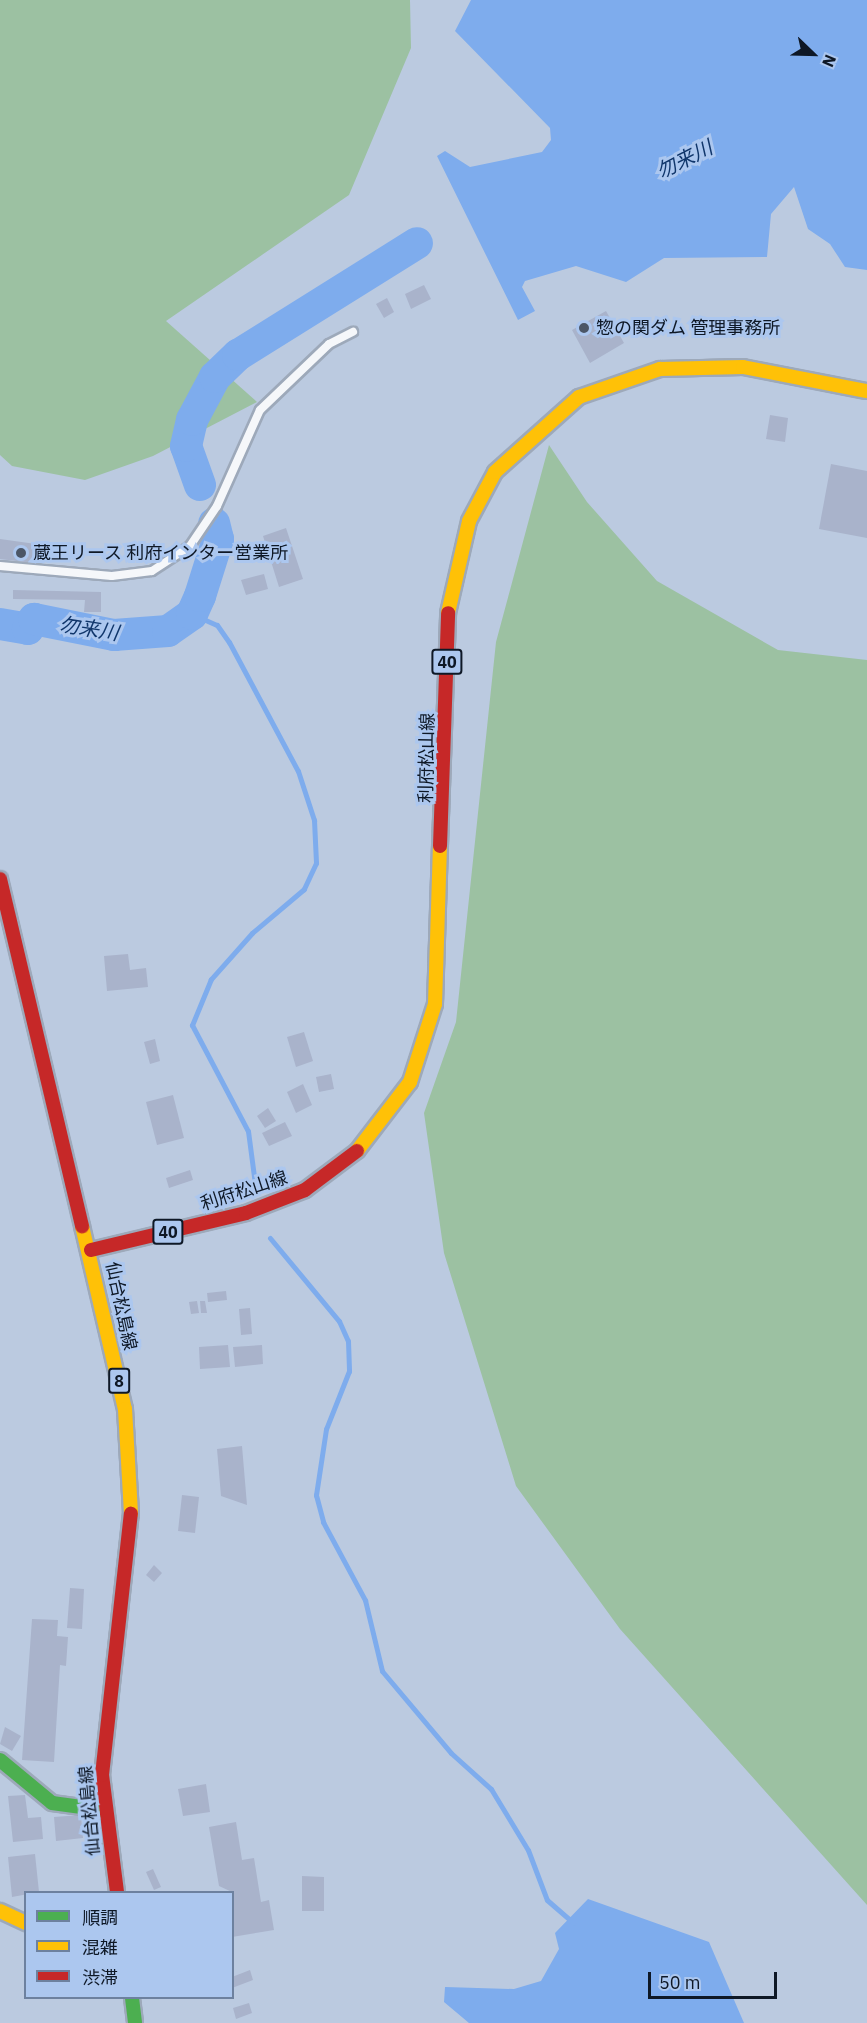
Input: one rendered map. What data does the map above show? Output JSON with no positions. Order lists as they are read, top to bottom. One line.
{"streets":{"main road":["40","利府松山線","仙台松島線","8"]},"crossings":[["利府松山線","仙台松島線"]],"water":["勿来川"],"places":["惣の関ダム 管理事務所","蔵王リース 利府インター営業所"],"legend":["順調","混雑","渋滞"],"scale_bar":"50 m","north":"bottom right"}
